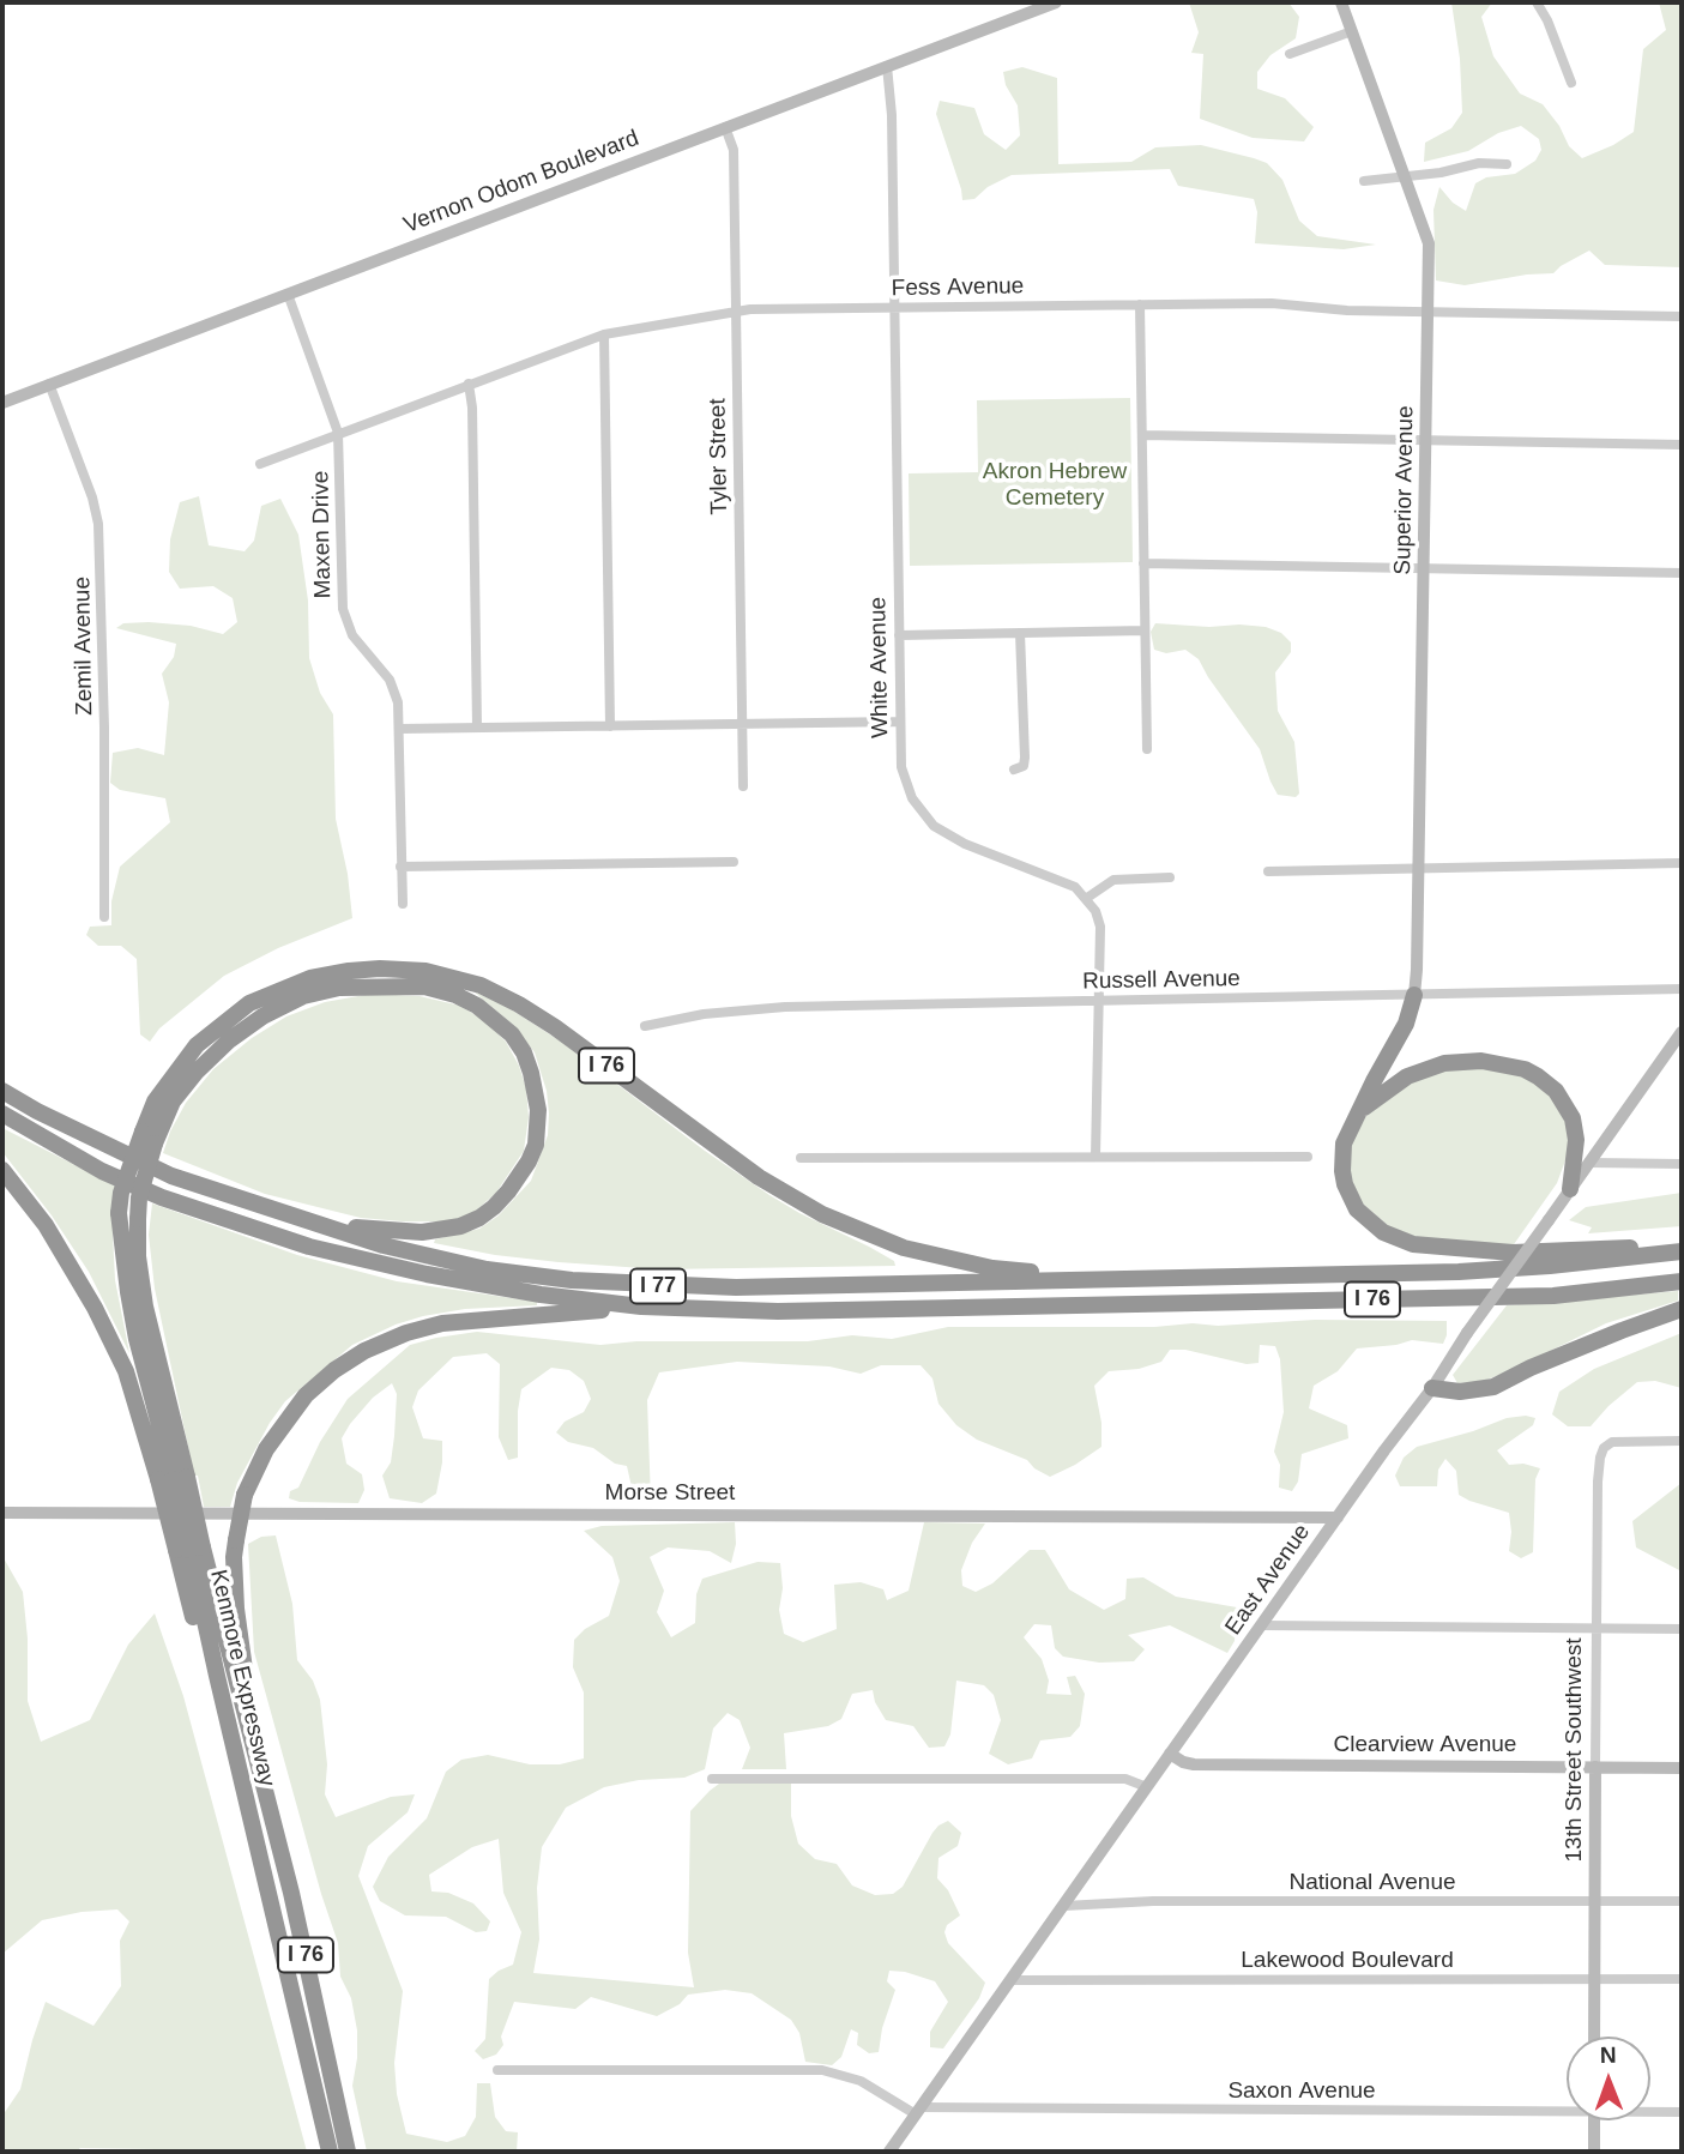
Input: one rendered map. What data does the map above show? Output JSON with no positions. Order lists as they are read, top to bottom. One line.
{"streets":{"highway":["I 76","I 77","Kenmore Expressway"],"street":["Vernon Odom Boulevard","Fess Avenue","Tyler Street","Superior Avenue","Maxen Drive","Zemil Avenue","White Avenue","Russell Avenue","Morse Street","East Avenue","Clearview Avenue","13th Street Southwest","National Avenue","Lakewood Boulevard","Saxon Avenue"]},"crossings":[["Vernon Odom Boulevard","Tyler Street"],["Vernon Odom Boulevard","Maxen Drive"],["Vernon Odom Boulevard","Zemil Avenue"],["Vernon Odom Boulevard","White Avenue"],["Fess Avenue","Tyler Street"],["Fess Avenue","Superior Avenue"],["Fess Avenue","Maxen Drive"],["Fess Avenue","White Avenue"],["Superior Avenue","Russell Avenue"],["I 76","I 77"],["I 76","Kenmore Expressway"],["Morse Street","East Avenue"],["East Avenue","Clearview Avenue"],["East Avenue","National Avenue"],["East Avenue","Lakewood Boulevard"],["East Avenue","Saxon Avenue"],["Clearview Avenue","13th Street Southwest"],["13th Street Southwest","National Avenue"],["13th Street Southwest","Lakewood Boulevard"]],"parks":["Akron Hebrew Cemetery"],"north":"top"}
